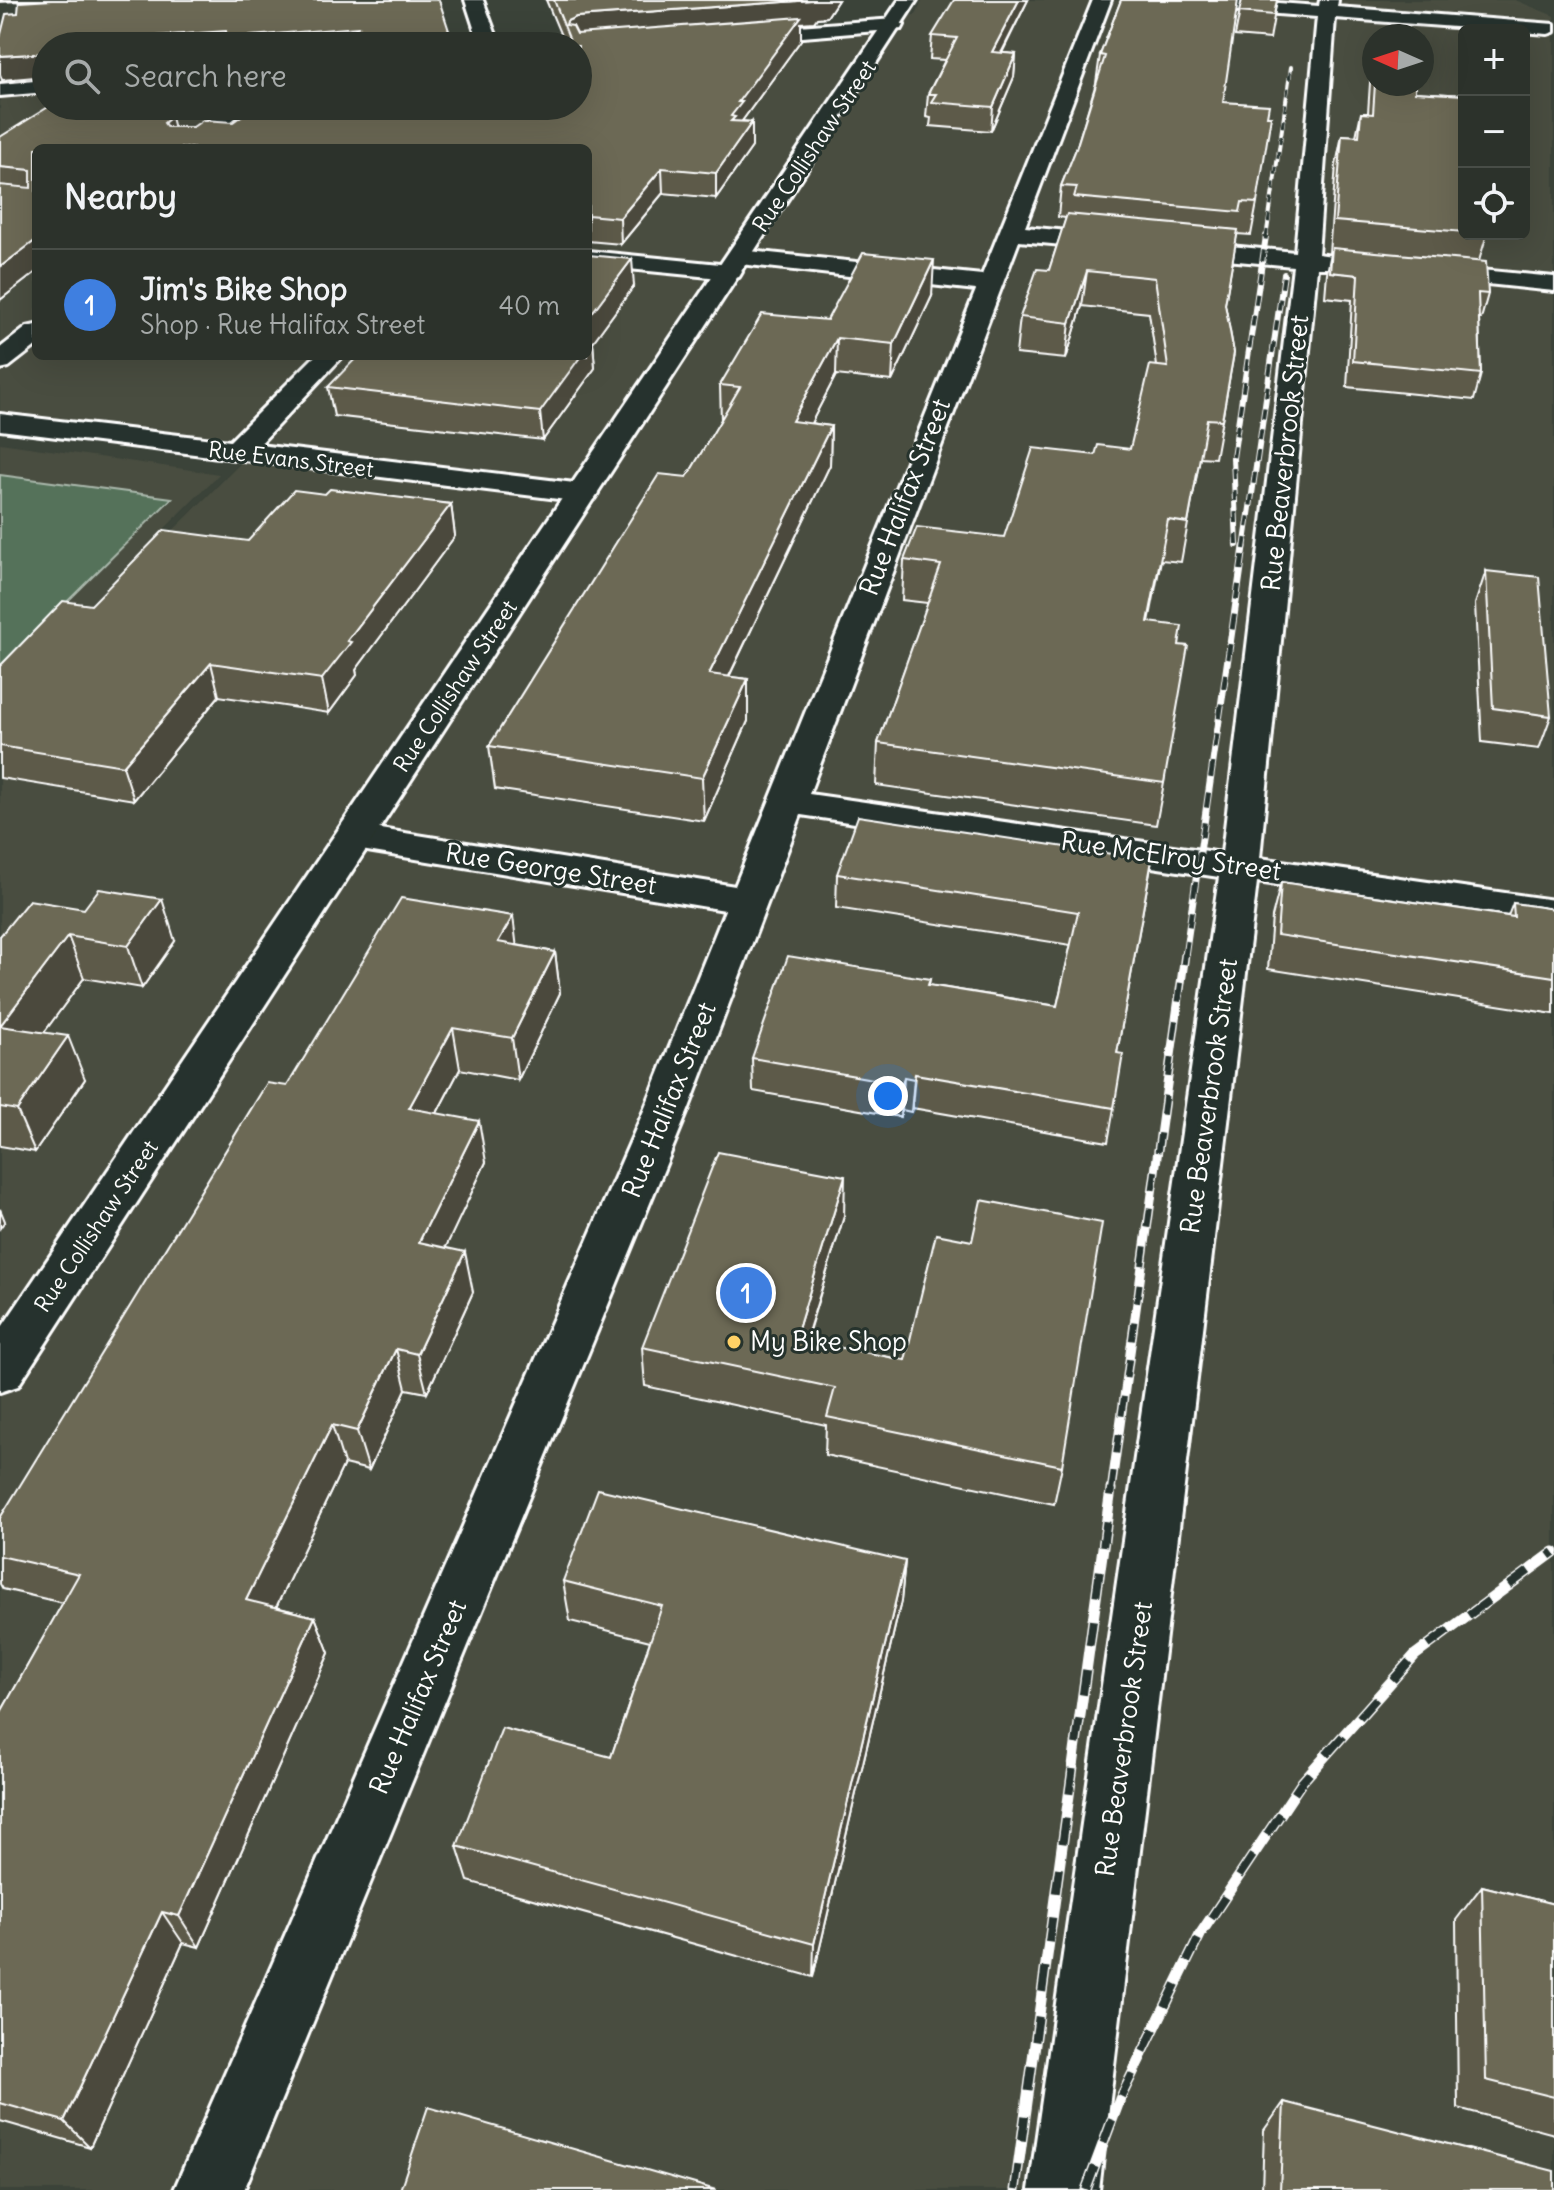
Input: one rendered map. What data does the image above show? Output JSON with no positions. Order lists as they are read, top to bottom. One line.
{"streets":{"street":["Rue Collishaw Street","Rue Beaverbrook Street","Rue Evans Street","Rue Halifax Street","Rue McElroy Street","Rue George Street"]},"crossings":[["Rue Collishaw Street","Rue Evans Street"],["Rue Collishaw Street","Rue George Street"],["Rue Beaverbrook Street","Rue McElroy Street"],["Rue Halifax Street","Rue McElroy Street"],["Rue Halifax Street","Rue George Street"]],"places":["My Bike Shop"],"north":"left","page":{"map_buttons":["+","−"],"search":"Search here","heading":"Nearby","list":[{"mark":"1","name":"Jim's Bike Shop","note":"Shop · Rue Halifax Street","value":"40 m"}],"pins":"1"}}
